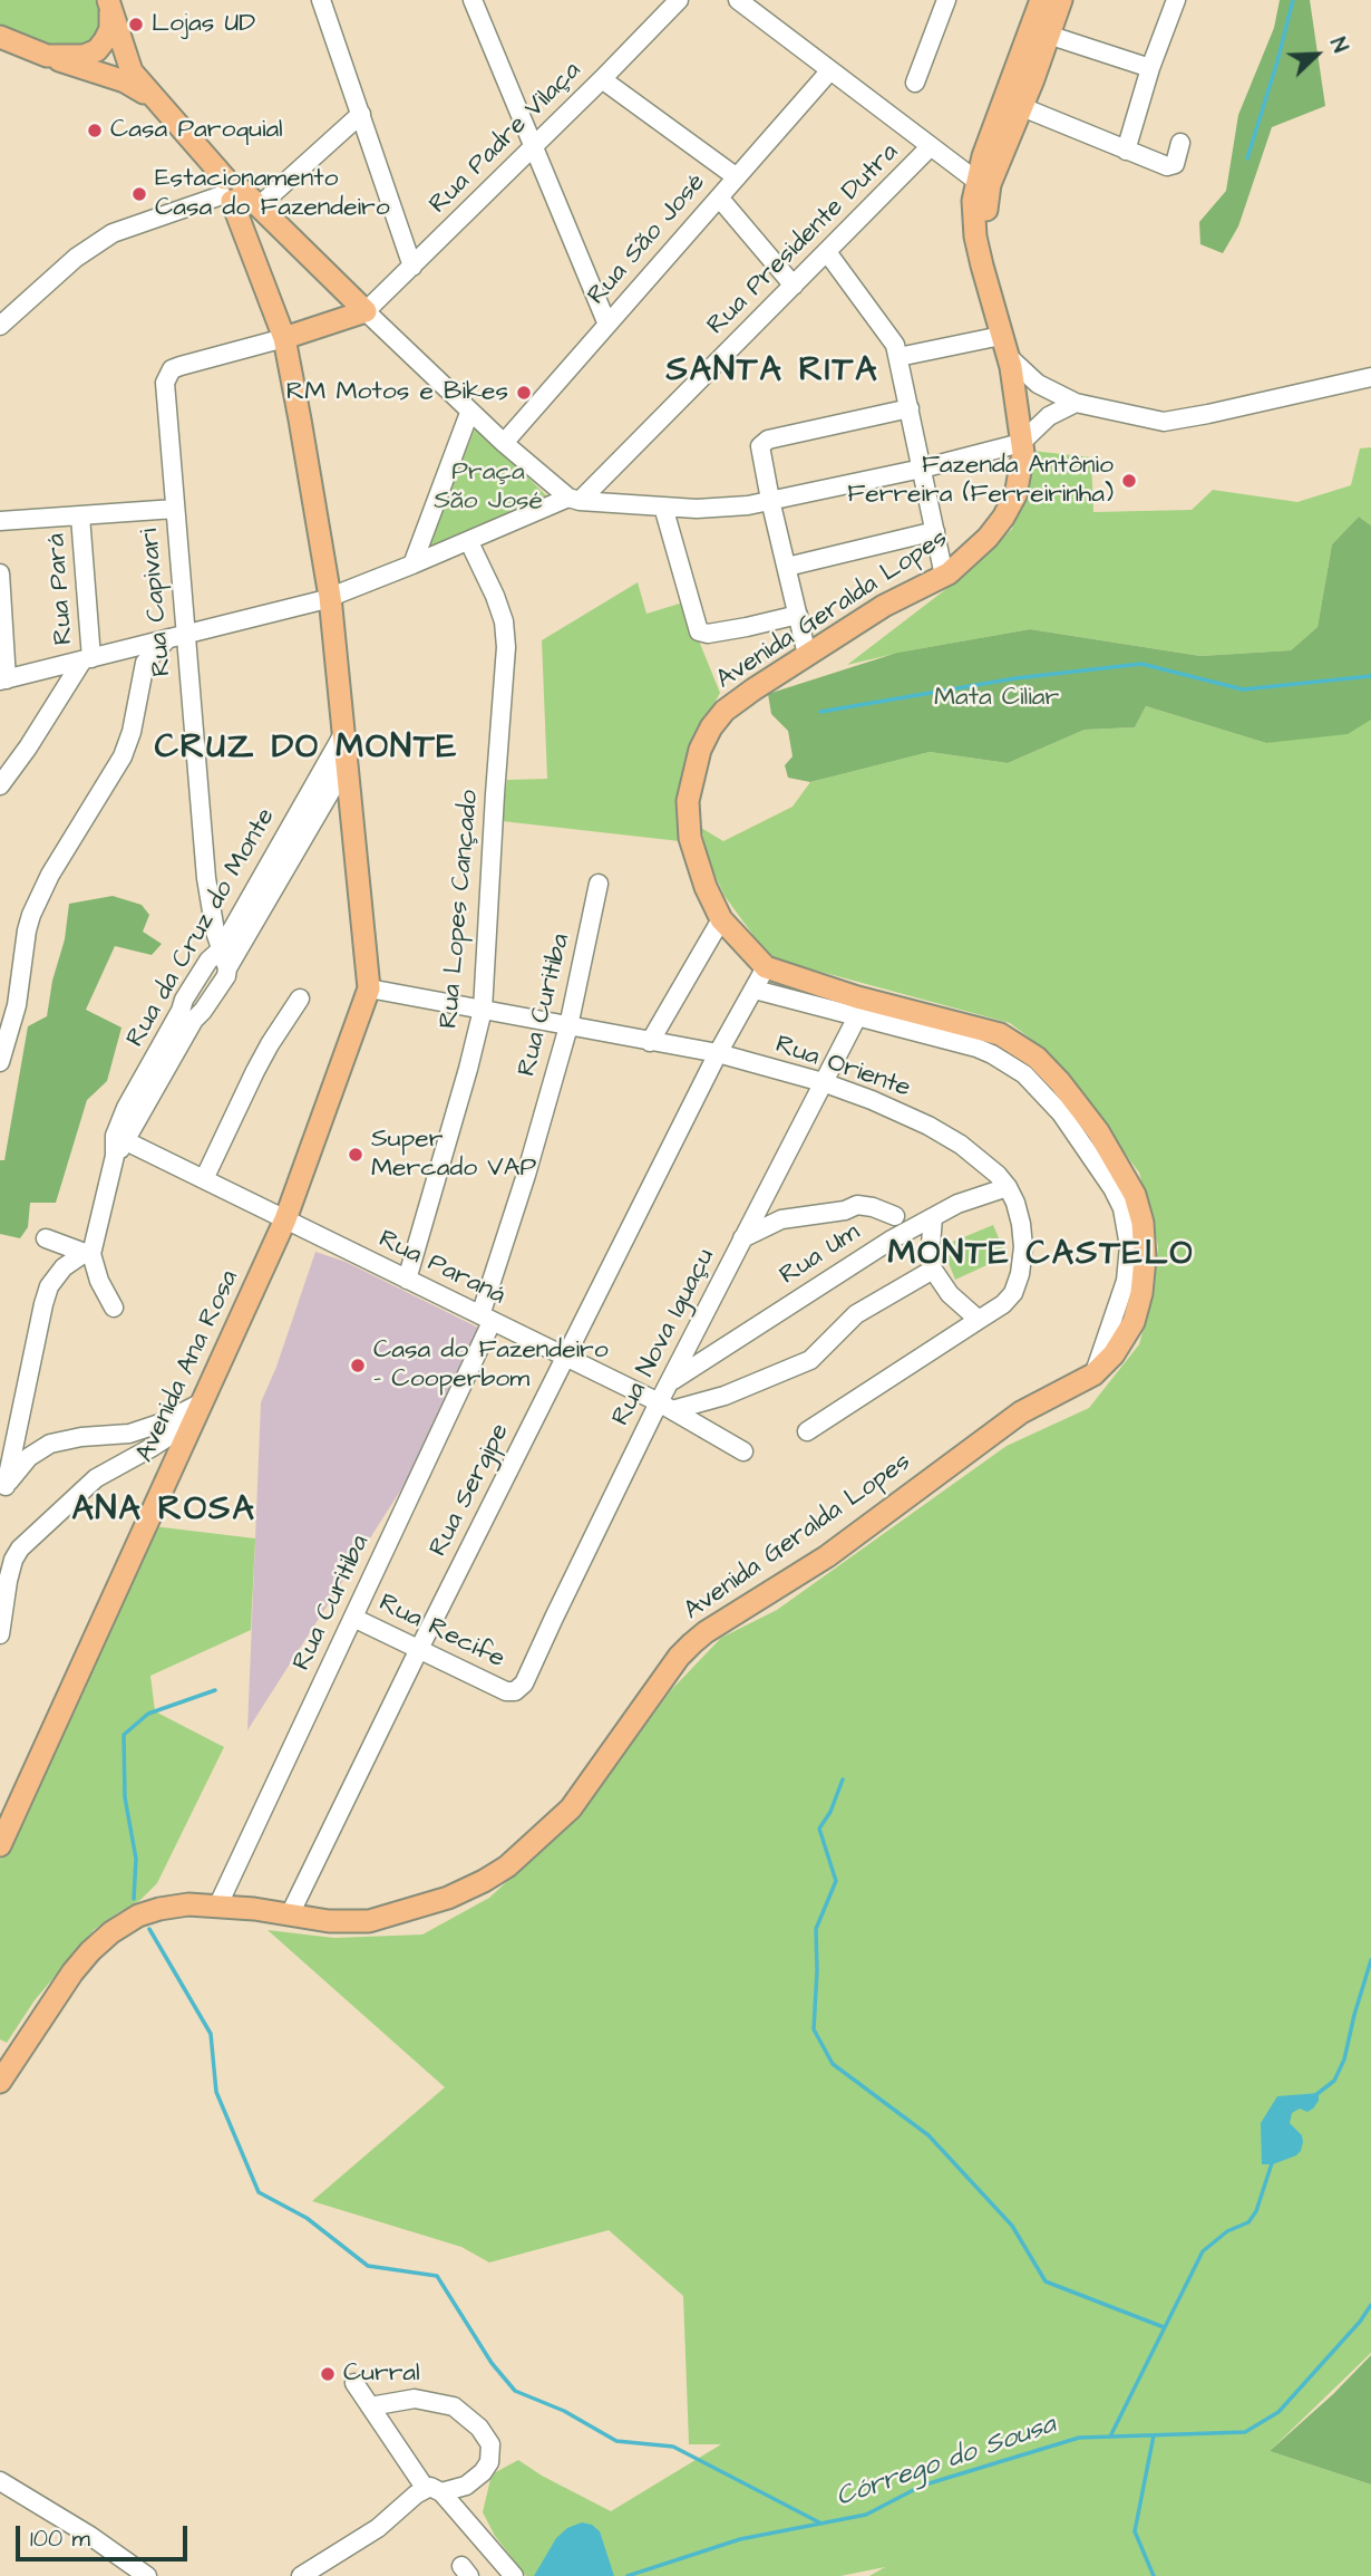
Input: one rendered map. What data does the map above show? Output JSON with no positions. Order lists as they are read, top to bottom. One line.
{"streets":{"main road":["Avenida Geralda Lopes","Avenida Ana Rosa"],"street":["Rua Padre Vilaça","Rua São José","Rua Presidente Dutra","Rua Pará","Rua Capivari","Rua Lopes Cançado","Rua da Cruz do Monte","Rua Curitiba","Rua Oriente","Rua Um","Rua Paraná","Rua Nova Iguaçu","Rua Sergipe","Rua Recife"]},"crossings":[["Rua Capivari","Rua da Cruz do Monte"],["Avenida Geralda Lopes","Rua Curitiba"],["Avenida Geralda Lopes","Rua Nova Iguaçu"],["Avenida Geralda Lopes","Rua Sergipe"],["Rua Lopes Cançado","Rua Oriente"],["Rua Lopes Cançado","Rua Paraná"],["Rua da Cruz do Monte","Rua Paraná"],["Rua Curitiba","Rua Oriente"],["Rua Curitiba","Rua Paraná"],["Rua Curitiba","Rua Recife"],["Rua Oriente","Rua Um"],["Rua Oriente","Rua Nova Iguaçu"],["Rua Oriente","Avenida Ana Rosa"],["Rua Oriente","Rua Sergipe"],["Rua Um","Rua Nova Iguaçu"],["Rua Paraná","Rua Nova Iguaçu"],["Rua Paraná","Avenida Ana Rosa"],["Rua Paraná","Rua Sergipe"],["Rua Nova Iguaçu","Rua Recife"],["Rua Sergipe","Rua Recife"]],"districts":["SANTA RITA","CRUZ DO MONTE","MONTE CASTELO","ANA ROSA"],"water":["Córrego do Sousa"],"parks":["Praça São José","Mata Ciliar"],"places":["Lojas UD","Casa Paroquial","Estacionamento Casa do Fazendeiro","RM Motos e Bikes","Fazenda Antônio Ferreira (Ferreirinha)","Super Mercado VAP","Casa do Fazendeiro - Cooperbom","Curral"],"scale_bar":"100 m","north":"top right"}
